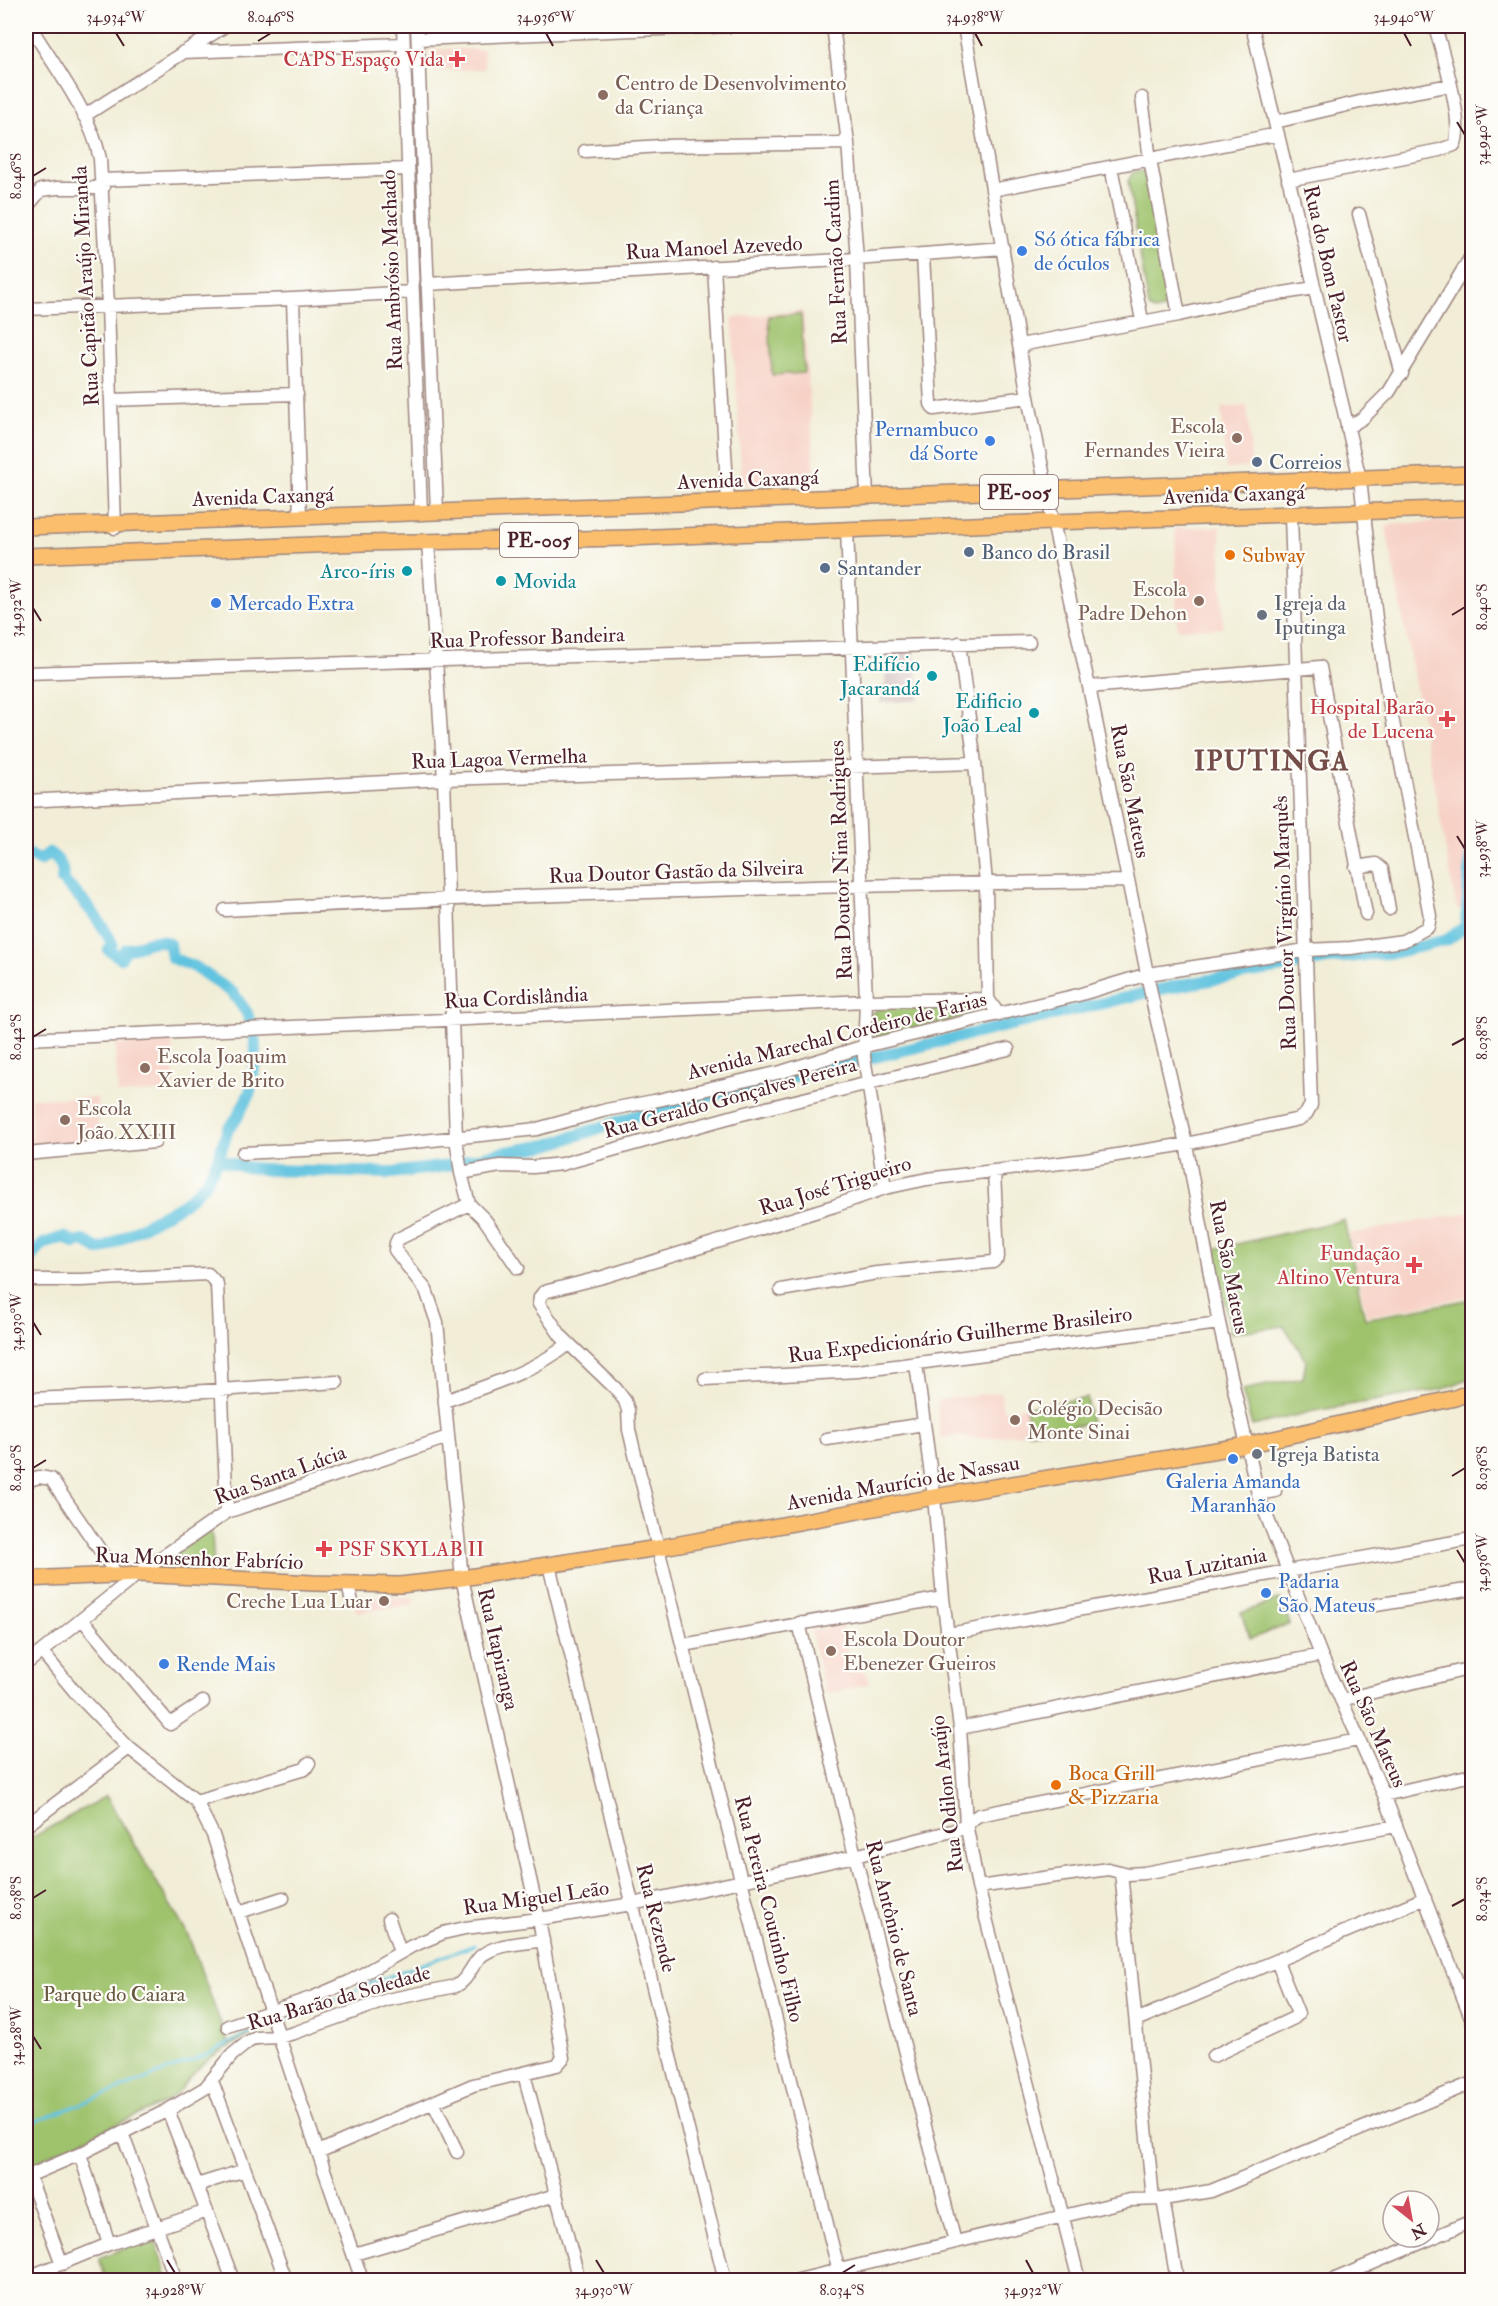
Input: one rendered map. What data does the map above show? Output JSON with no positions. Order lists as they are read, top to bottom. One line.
{"streets":{"main road":["Avenida Caxangá","PE-005","Avenida Maurício de Nassau","Rua Monsenhor Fabrício"],"street":["Rua Manoel Azevedo","Rua Fernão Cardim","Rua do Bom Pastor","Rua Ambrósio Machado","Rua Capitão Araújo Miranda","Rua Professor Bandeira","Rua Lagoa Vermelha","Rua São Mateus","Rua Doutor Nina Rodrigues","Rua Doutor Gastão da Silveira","Rua Doutor Virgínio Marquês","Rua Cordislândia","Avenida Marechal Cordeiro de Farias","Rua Geraldo Gonçalves Pereira","Rua José Trigueiro","Rua Expedicionário Guilherme Brasileiro","Rua Santa Lúcia","Rua Luzitania","Rua Itapiranga","Rua Odilon Araújo","Rua Miguel Leão","Rua Pereira Coutinho Filho","Rua Rezende","Rua Antônio de Santa","Rua Barão da Soledade"]},"crossings":[["Rua Manoel Azevedo","Rua Fernão Cardim"],["Rua Manoel Azevedo","Rua Ambrósio Machado"],["Rua Manoel Azevedo","Rua São Mateus"],["Rua Fernão Cardim","Avenida Caxangá"],["Rua do Bom Pastor","Avenida Caxangá"],["Rua do Bom Pastor","Avenida Marechal Cordeiro de Farias"],["Rua Ambrósio Machado","Avenida Caxangá"],["Rua Capitão Araújo Miranda","Avenida Caxangá"],["Avenida Caxangá","Rua São Mateus"],["Avenida Caxangá","Rua Doutor Nina Rodrigues"],["Avenida Caxangá","Rua Doutor Virgínio Marquês"],["Rua Professor Bandeira","Rua Doutor Nina Rodrigues"],["Rua Lagoa Vermelha","Rua Doutor Nina Rodrigues"],["Rua São Mateus","Rua Doutor Gastão da Silveira"],["Rua São Mateus","Avenida Marechal Cordeiro de Farias"],["Rua São Mateus","Rua José Trigueiro"],["Rua São Mateus","Rua Expedicionário Guilherme Brasileiro"],["Rua São Mateus","Avenida Maurício de Nassau"],["Rua São Mateus","Rua Luzitania"],["Rua São Mateus","Rua Miguel Leão"],["Rua Doutor Nina Rodrigues","Rua Doutor Gastão da Silveira"],["Rua Doutor Nina Rodrigues","Rua Cordislândia"],["Rua Doutor Nina Rodrigues","Avenida Marechal Cordeiro de Farias"],["Rua Doutor Nina Rodrigues","Rua Geraldo Gonçalves Pereira"],["Rua Doutor Nina Rodrigues","Rua José Trigueiro"],["Rua Doutor Virgínio Marquês","Avenida Marechal Cordeiro de Farias"],["Rua Doutor Virgínio Marquês","Rua José Trigueiro"],["Rua José Trigueiro","Rua Pereira Coutinho Filho"],["Rua Expedicionário Guilherme Brasileiro","Rua Odilon Araújo"],["Rua Santa Lúcia","Rua Monsenhor Fabrício"],["Rua Santa Lúcia","Rua Itapiranga"],["Avenida Maurício de Nassau","Rua Monsenhor Fabrício"],["Avenida Maurício de Nassau","Rua Odilon Araújo"],["Avenida Maurício de Nassau","Rua Pereira Coutinho Filho"],["Avenida Maurício de Nassau","Rua Rezende"],["Rua Monsenhor Fabrício","Rua Itapiranga"],["Rua Luzitania","Rua Odilon Araújo"],["Rua Itapiranga","Rua Miguel Leão"],["Rua Itapiranga","Rua Barão da Soledade"],["Rua Odilon Araújo","Rua Miguel Leão"],["Rua Miguel Leão","Rua Pereira Coutinho Filho"],["Rua Miguel Leão","Rua Rezende"],["Rua Miguel Leão","Rua Antônio de Santa"]],"districts":["IPUTINGA"],"parks":["Parque do Caiara"],"places":{"health":["CAPS Espaço Vida","Hospital Barão de Lucena","Fundação Altino Ventura","PSF SKYLAB II"],"other":["Centro de Desenvolvimento da Criança","Só ótica fábrica de óculos","Escola Fernandes Vieira","Pernambuco dá Sorte","Correios","Banco do Brasil","Subway","Santander","Arco-íris","Movida","Escola Padre Dehon","Mercado Extra","Igreja da Iputinga","Edifício Jacarandá","Edificio João Leal","Escola Joaquim Xavier de Brito","Escola João XXIII","Colégio Decisão Monte Sinai","Igreja Batista","Galeria Amanda Maranhão","Padaria São Mateus","Creche Lua Luar","Escola Doutor Ebenezer Gueiros","Rende Mais","Boca Grill & Pizzaria"]},"north":"bottom right","coordinates":["34.934°W","8.046°S","34.936°W","34.938°W","34.940°W","8.040°S","34.932°W","8.042°S","8.038°S","34.930°W","8.036°S","8.034°S","34.928°W"]}
